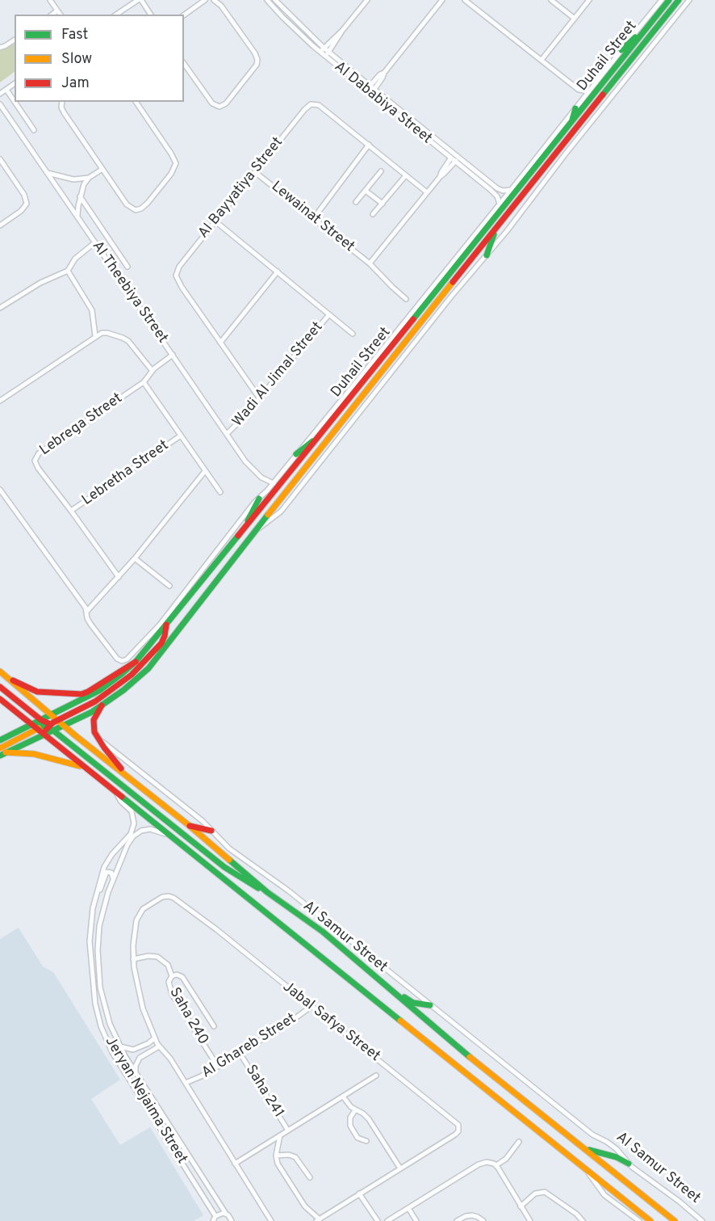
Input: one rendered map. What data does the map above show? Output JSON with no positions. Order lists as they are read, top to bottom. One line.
{"streets":{"main road":["Duhail Street","Al Samur Street"],"street":["Al Dababiya Street","Al Bayyatiya Street","Lewainat Street","Al Theebiya Street","Wadi Al Jimal Street","Lebrega Street","Lebretha Street","Saha 240","Jabal Safya Street","Al Ghareb Street","Saha 241","Jeryan Nejaima Street"]},"crossings":[["Duhail Street","Al Dababiya Street"],["Duhail Street","Al Theebiya Street"],["Duhail Street","Al Samur Street"],["Al Bayyatiya Street","Lewainat Street"],["Al Bayyatiya Street","Wadi Al Jimal Street"],["Al Theebiya Street","Wadi Al Jimal Street"],["Al Theebiya Street","Lebrega Street"],["Lebrega Street","Lebretha Street"],["Al Samur Street","Jeryan Nejaima Street"],["Saha 240","Al Ghareb Street"],["Jabal Safya Street","Al Ghareb Street"],["Al Ghareb Street","Saha 241"]],"legend":["Fast","Slow","Jam"]}
